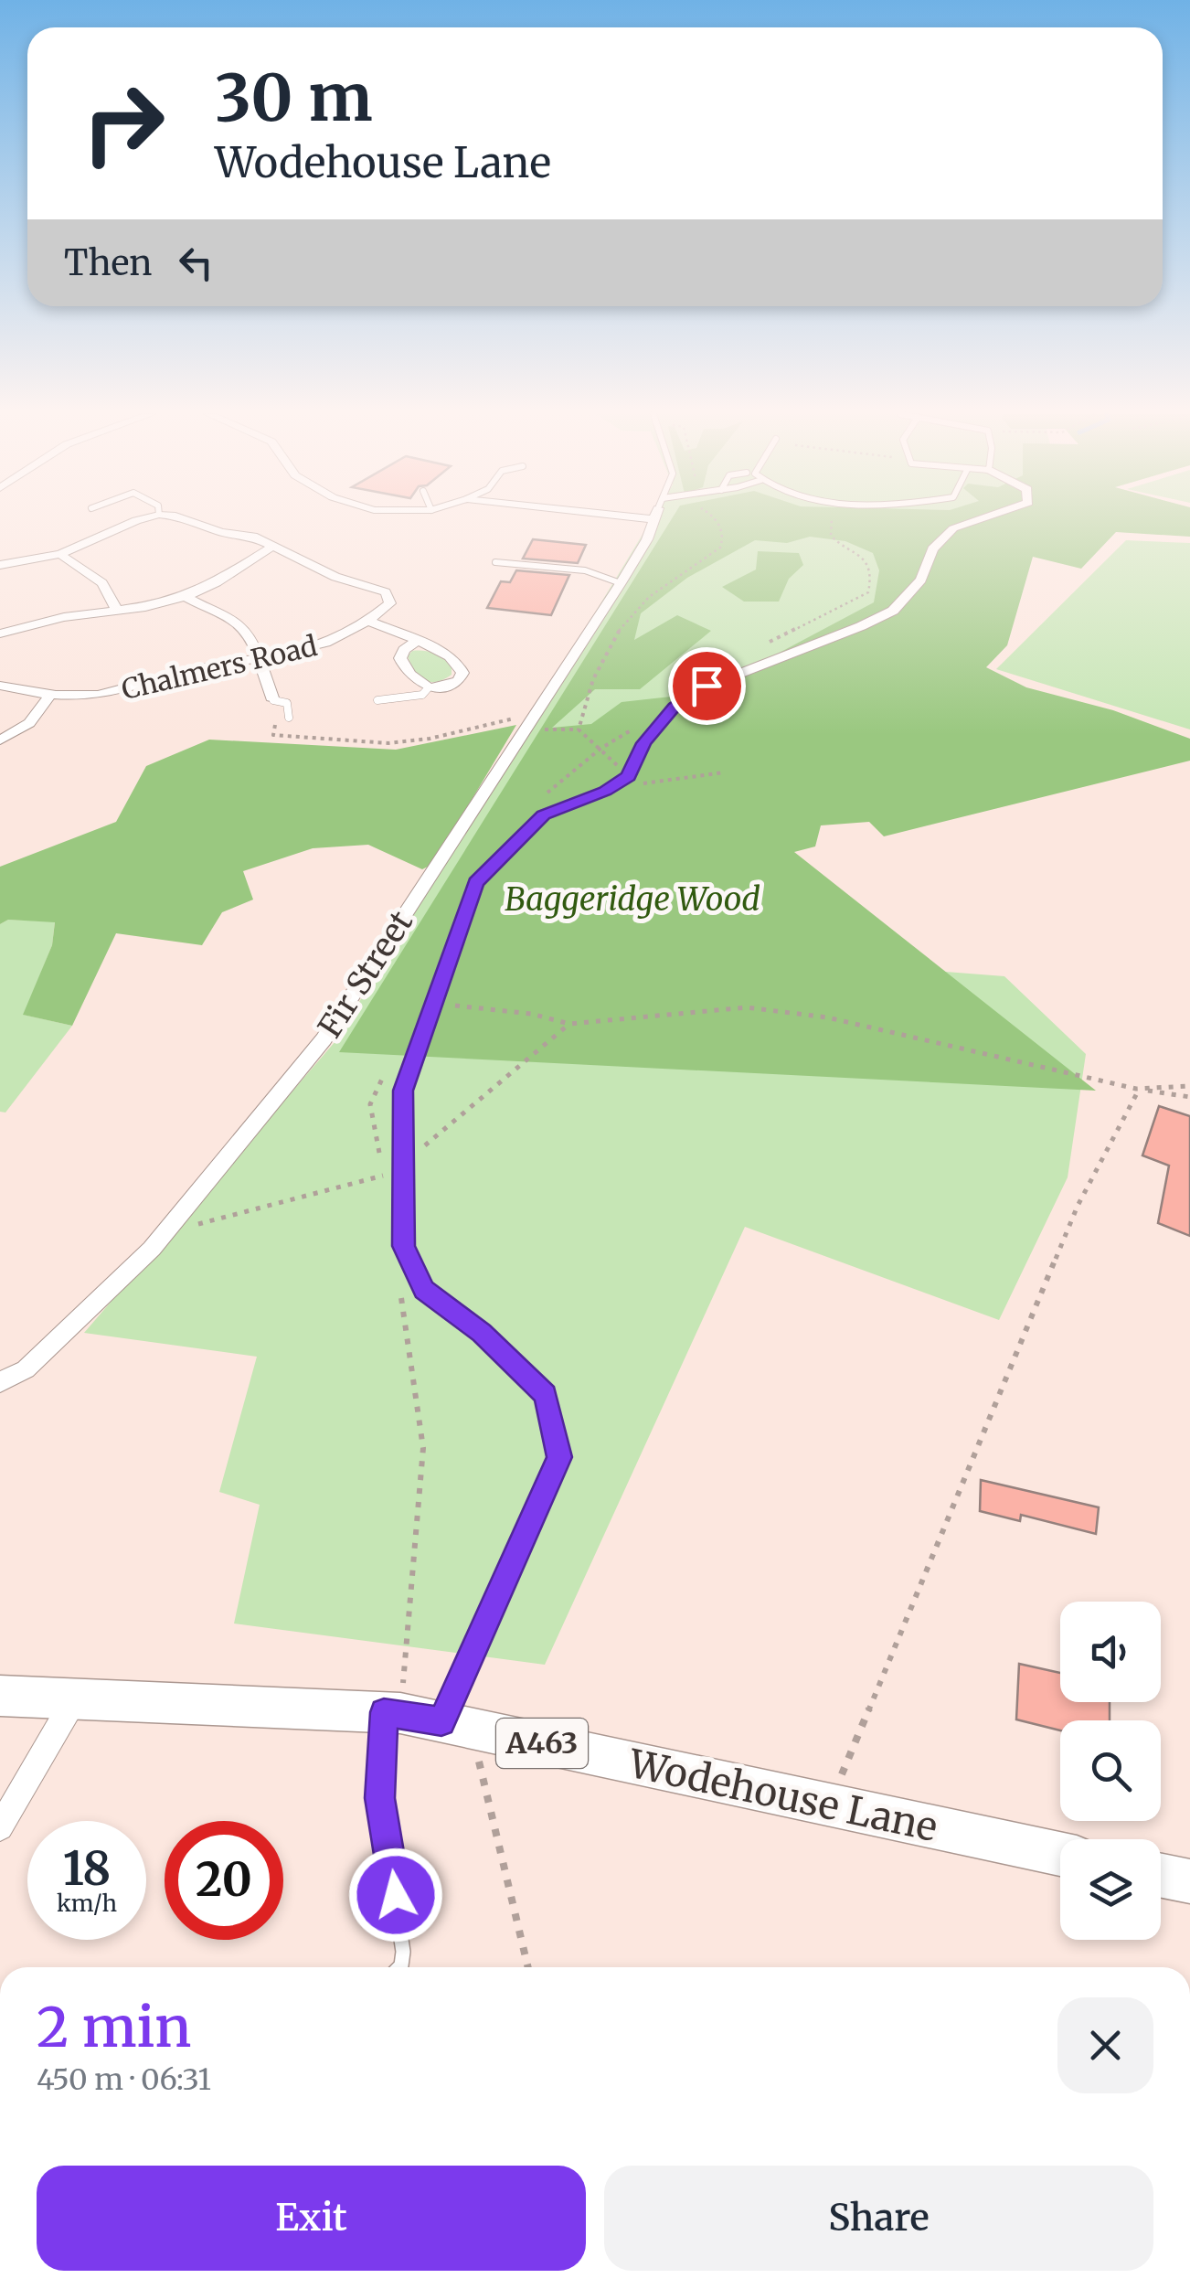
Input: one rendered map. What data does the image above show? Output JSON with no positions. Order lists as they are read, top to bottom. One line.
{"streets":{"main road":["A463","Wodehouse Lane"],"street":["Chalmers Road","Fir Street"]},"parks":["Baggeridge Wood"],"page":{"turn":["30 m","Wodehouse Lane"],"then":"Then","speed":"18 km/h","limit":"20","heading":["2 min","450 m · 06:31"],"buttons":["Exit","Share"]}}
